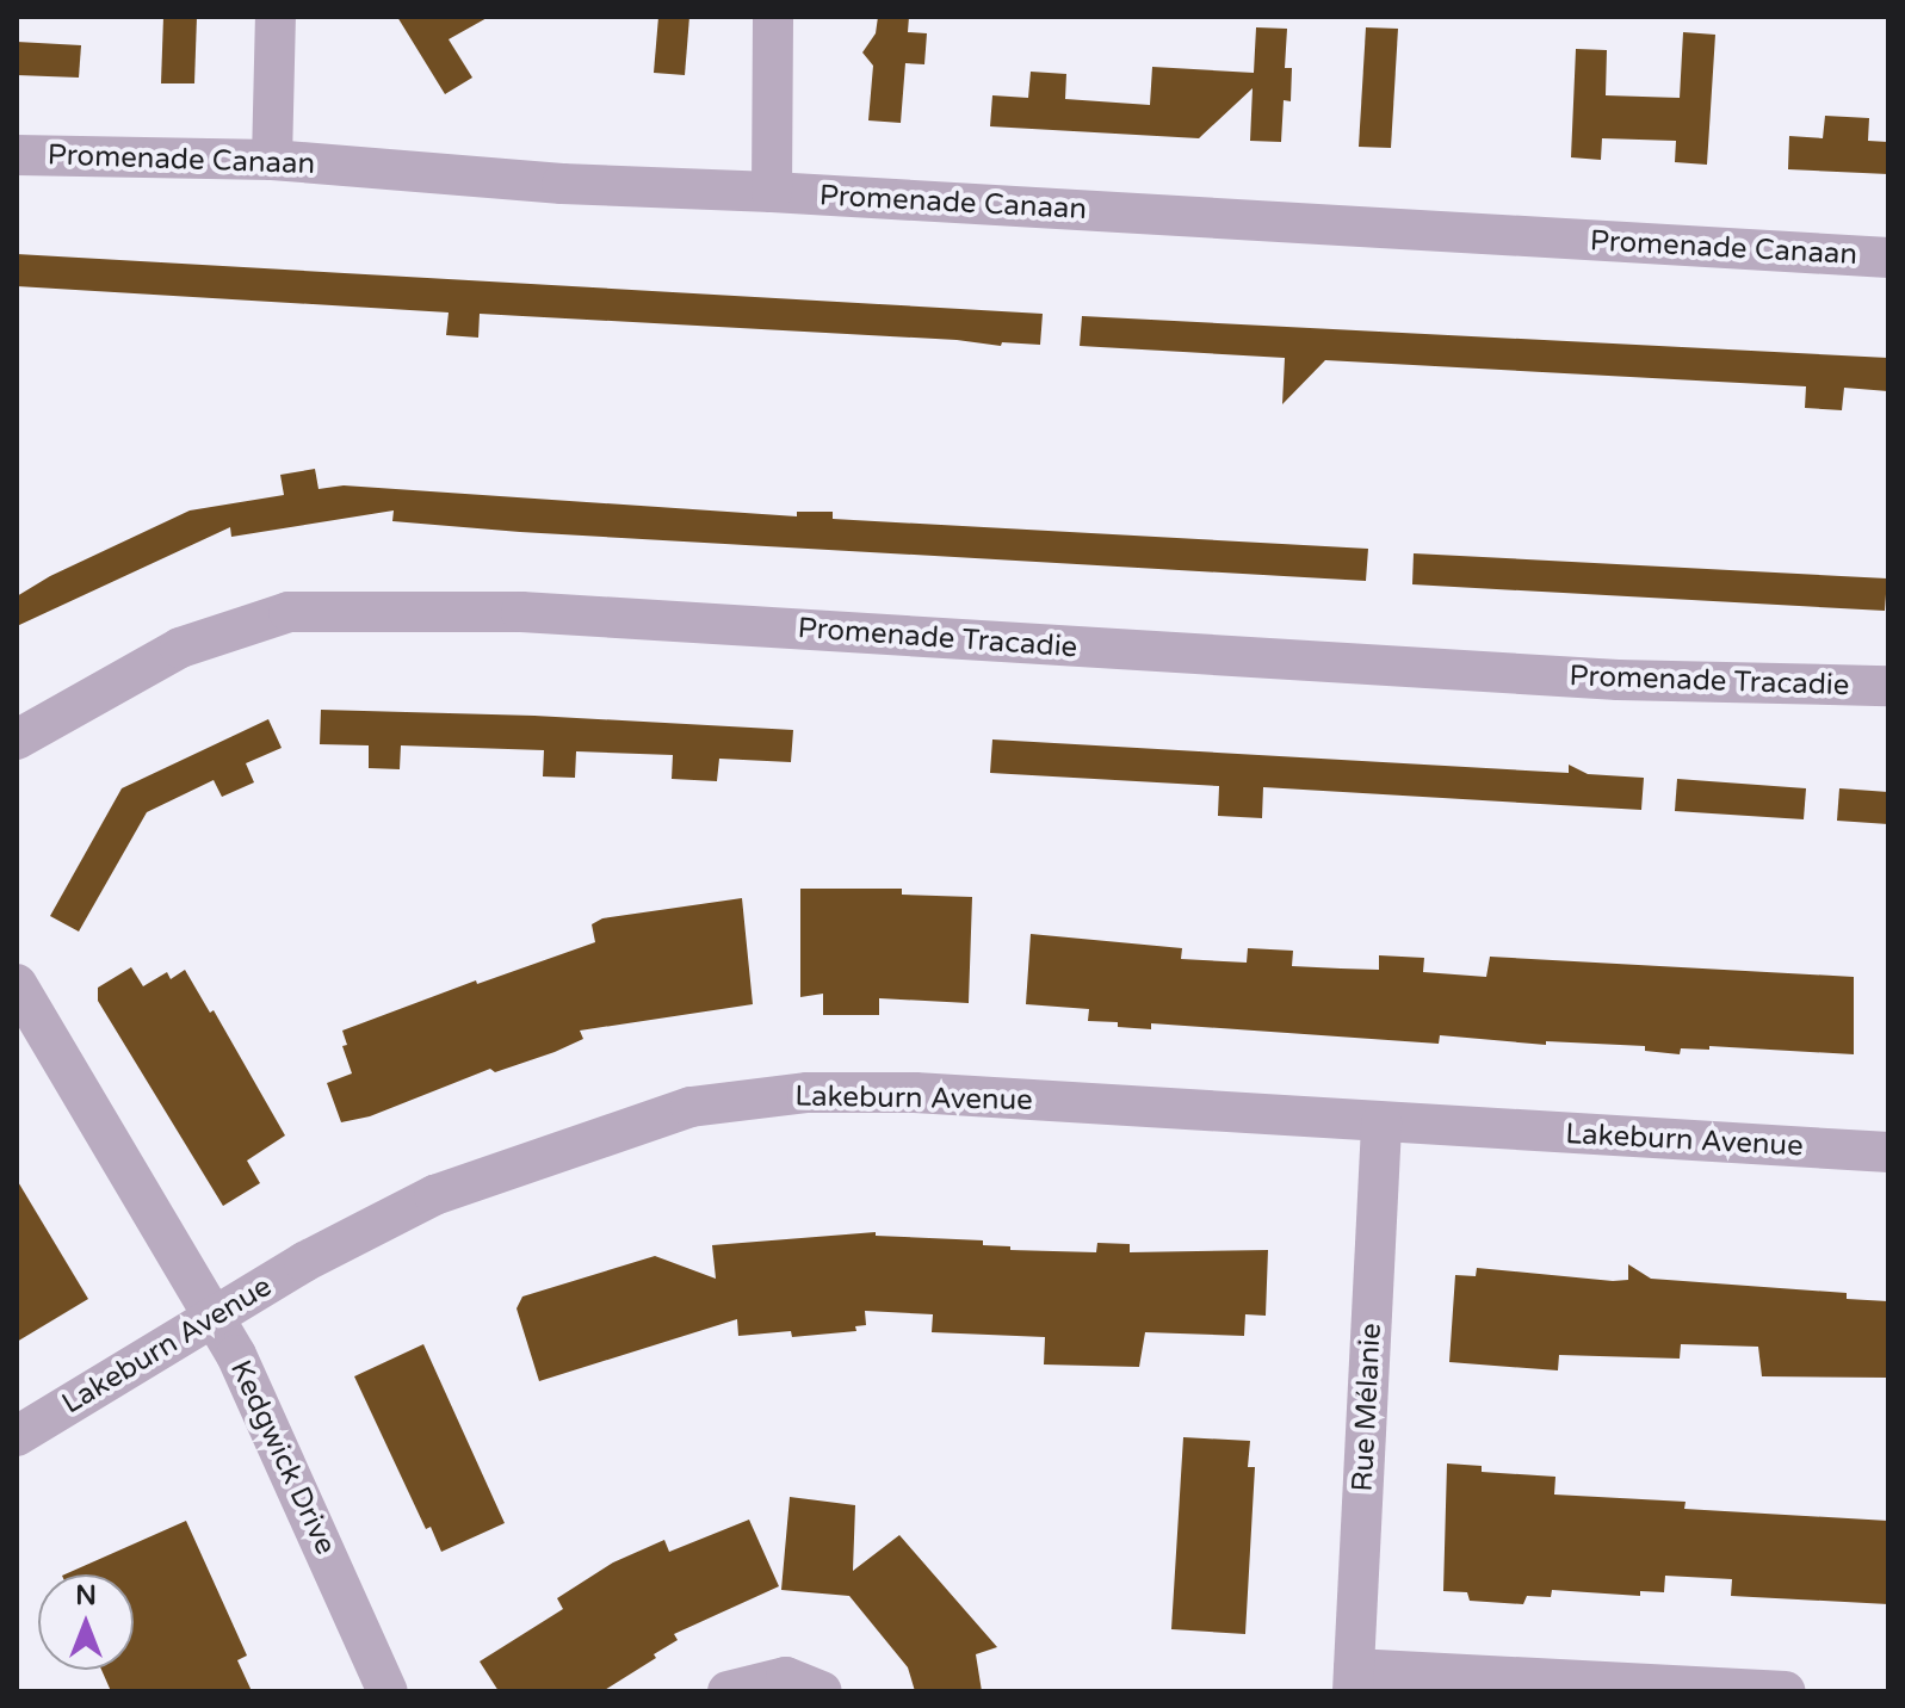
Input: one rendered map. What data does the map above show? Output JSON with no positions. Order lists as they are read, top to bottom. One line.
{"streets":{"street":["Promenade Canaan","Promenade Tracadie","Lakeburn Avenue","Rue Mélanie","Kedgwick Drive"]},"crossings":[["Lakeburn Avenue","Rue Mélanie"],["Lakeburn Avenue","Kedgwick Drive"]],"north":"top"}
